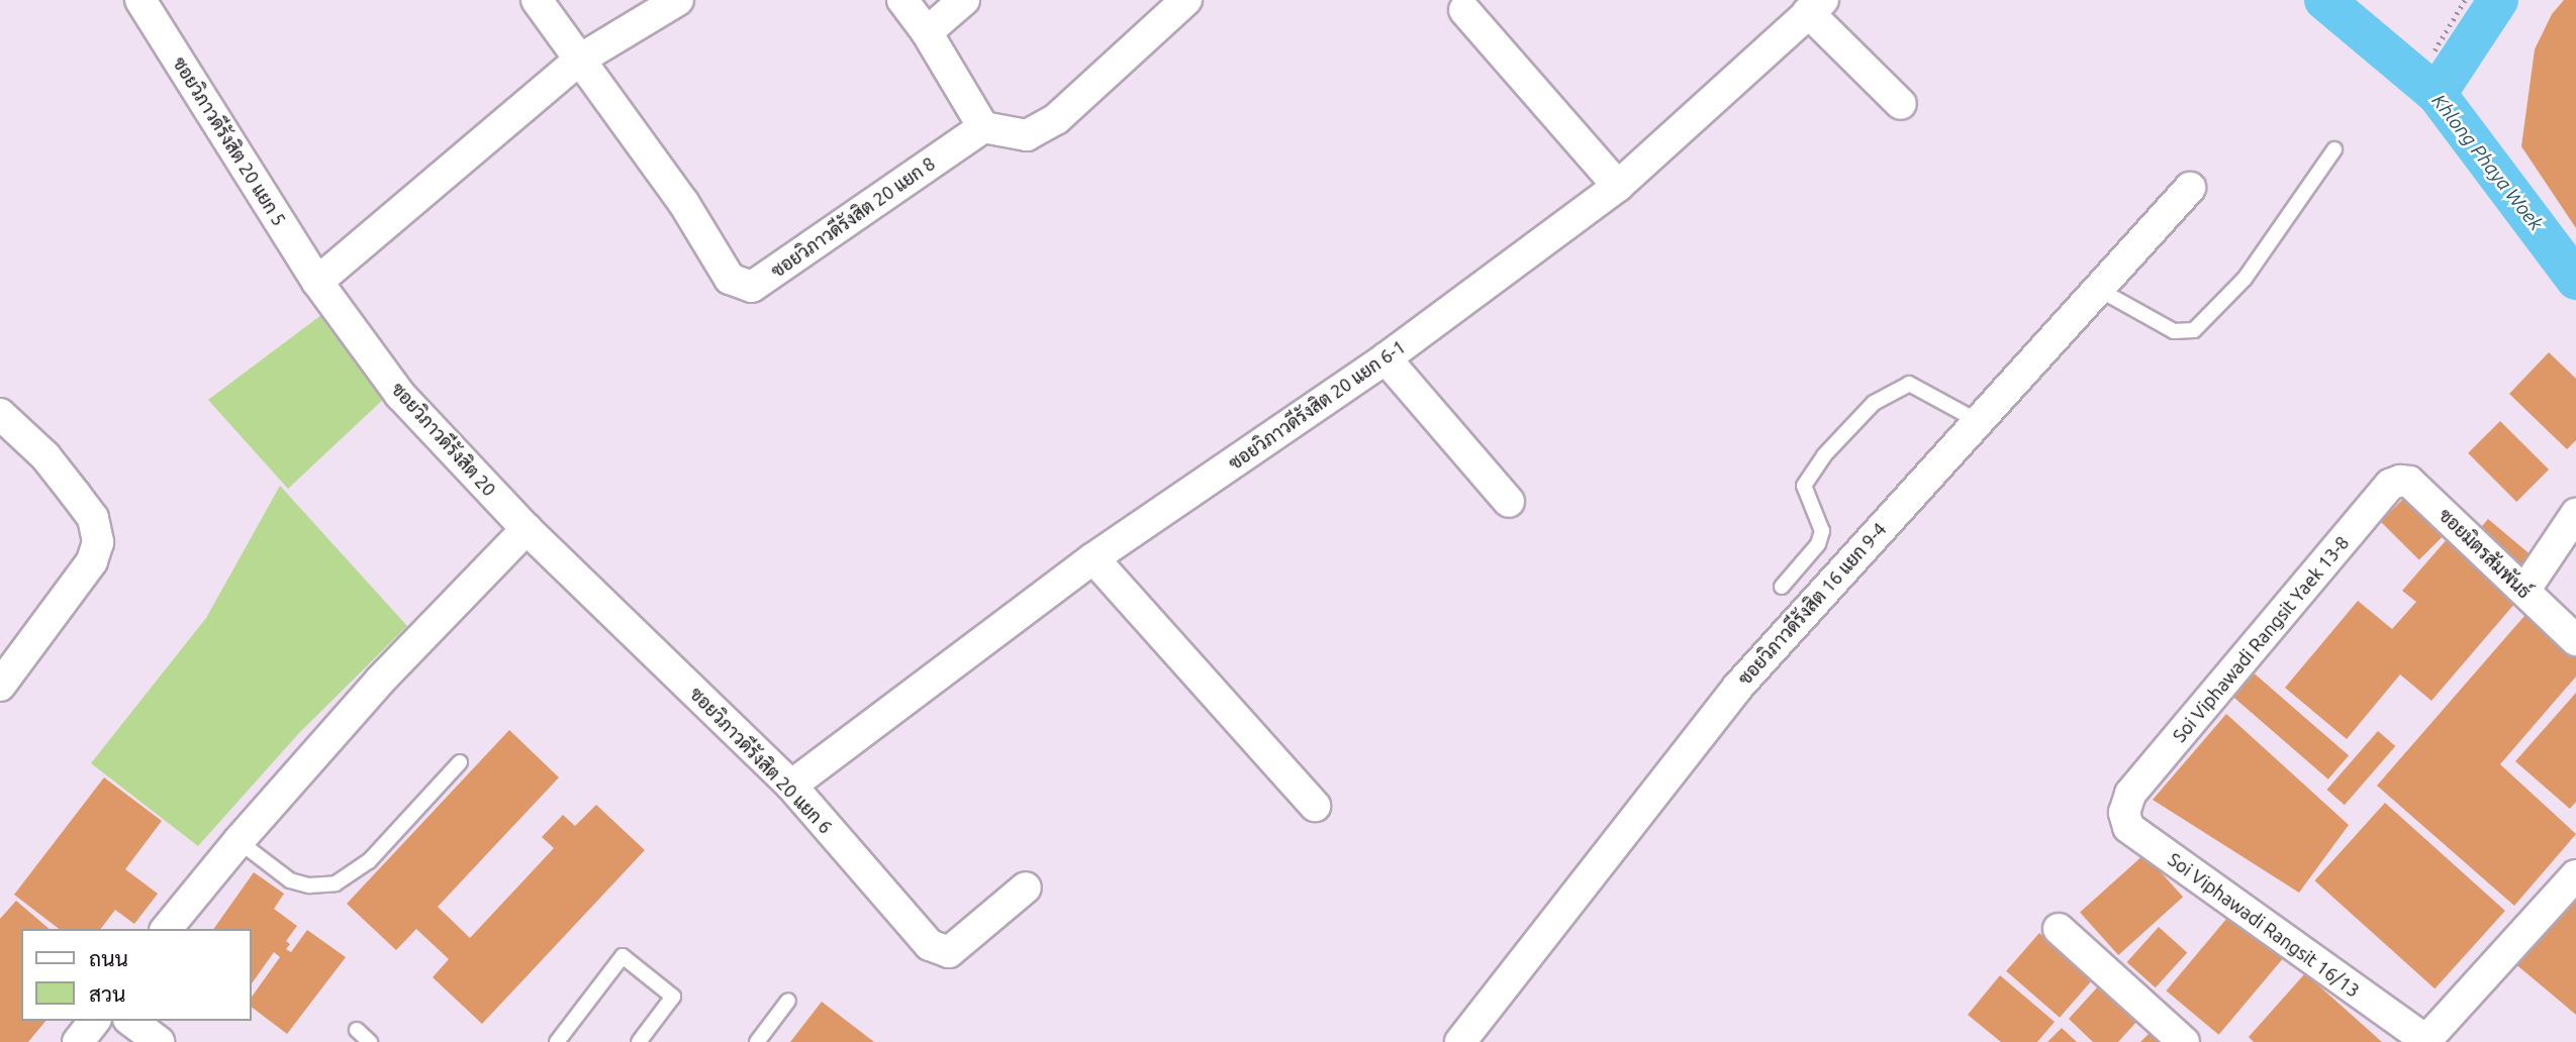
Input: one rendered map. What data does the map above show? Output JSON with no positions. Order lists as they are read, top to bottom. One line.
{"streets":{"street":["ซอยวิภาวดีรังสิต 20 แยก 5","ซอยวิภาวดีรังสิต 20 แยก 8","ซอยวิภาวดีรังสิต 20 แยก 6-1","ซอยวิภาวดีรังสิต 20","ซอยมิตรสัมพันธ์","ซอยวิภาวดีรังสิต 16 แยก 9-4","Soi Viphawadi Rangsit Yaek 13-8","ซอยวิภาวดีรังสิต 20 แยก 6","Soi Viphawadi Rangsit 16/13"]},"crossings":[["ซอยวิภาวดีรังสิต 20 แยก 5","ซอยวิภาวดีรังสิต 20"],["ซอยวิภาวดีรังสิต 20 แยก 6-1","ซอยวิภาวดีรังสิต 20 แยก 6"],["ซอยวิภาวดีรังสิต 20","ซอยวิภาวดีรังสิต 20 แยก 6"],["ซอยมิตรสัมพันธ์","Soi Viphawadi Rangsit Yaek 13-8"],["Soi Viphawadi Rangsit Yaek 13-8","Soi Viphawadi Rangsit 16/13"]],"water":["Khlong Phaya Woek"],"legend":["ถนน","สวน"]}
